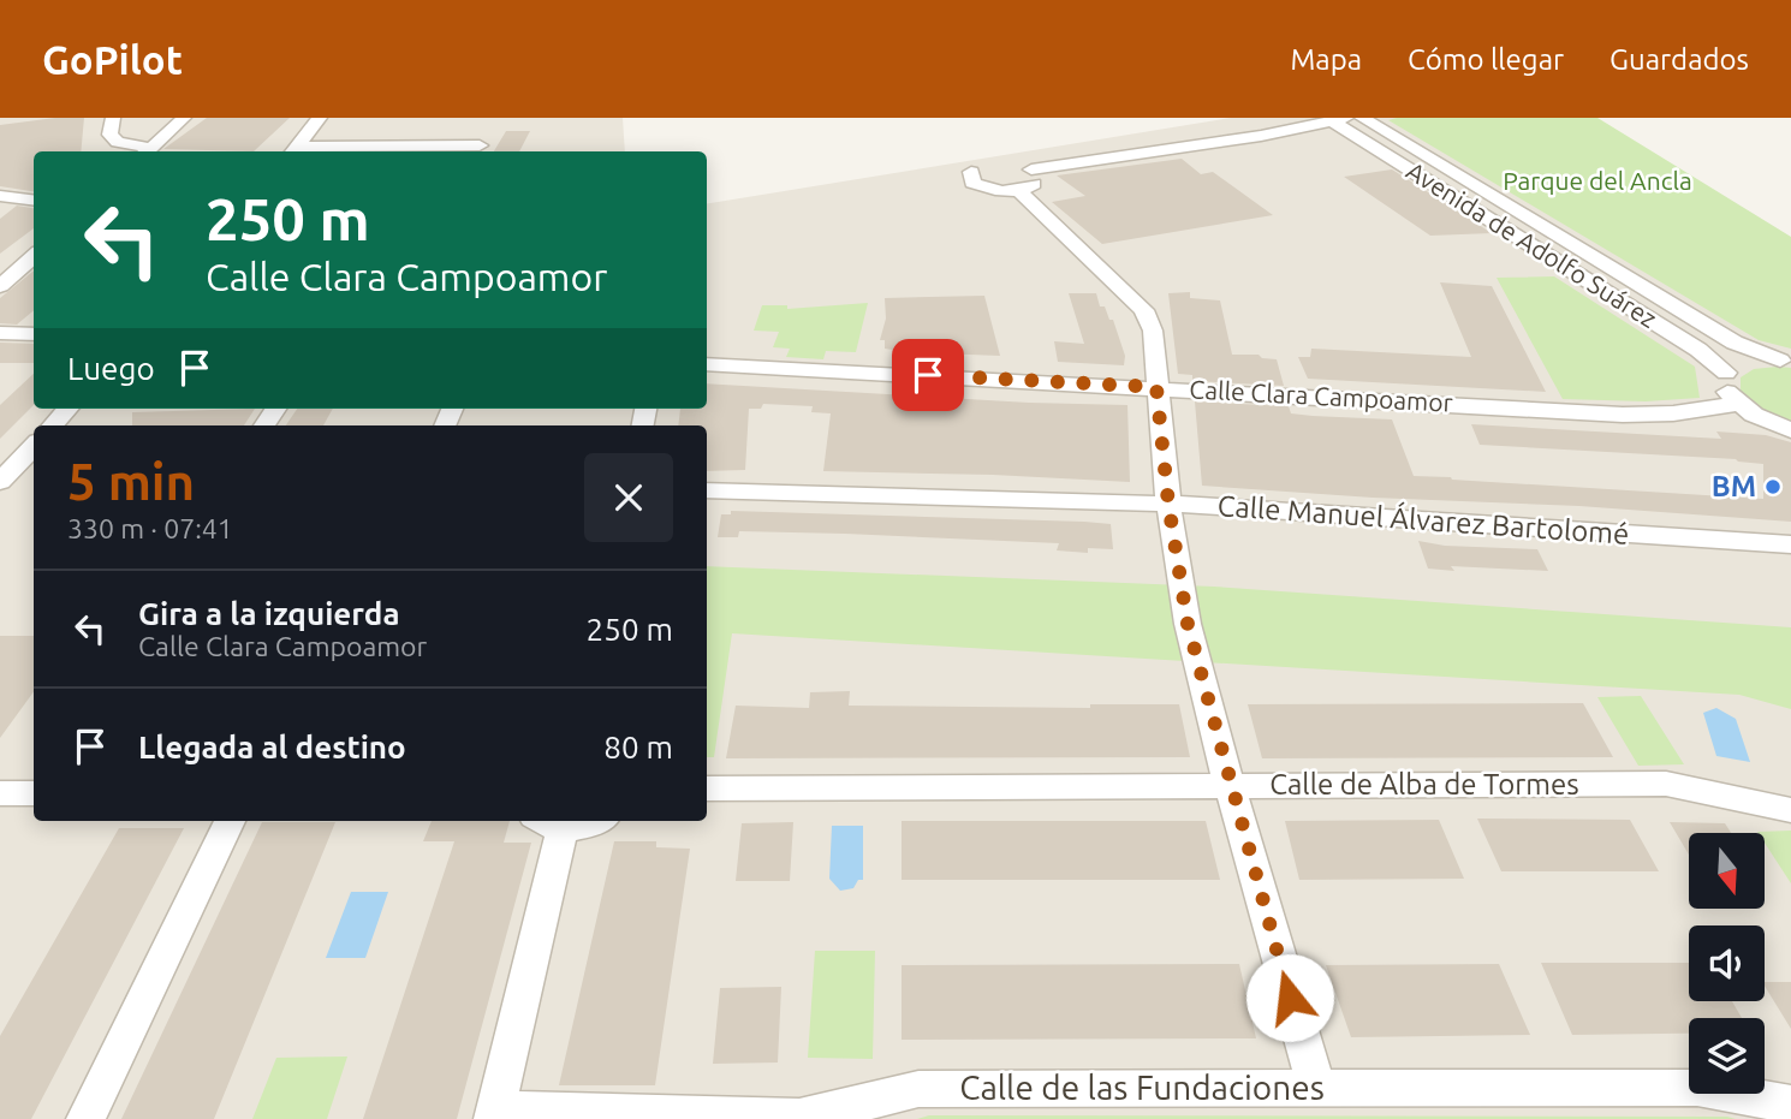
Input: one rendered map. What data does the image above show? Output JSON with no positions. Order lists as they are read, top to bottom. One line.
{"streets":{"street":["Avenida de Adolfo Suárez","Calle Clara Campoamor","Calle Manuel Álvarez Bartolomé","Calle de Alba de Tormes","Calle de las Fundaciones"]},"parks":["Parque del Ancla"],"places":["BM"],"north":"bottom","page":{"header":"GoPilot","nav":["Mapa","Cómo llegar","Guardados"],"turn":["250 m","Calle Clara Campoamor"],"then":"Luego","heading":["5 min","330 m · 07:41"],"list":[{"name":"Gira a la izquierda","note":"Calle Clara Campoamor","value":"250 m"},{"name":"Llegada al destino","value":"80 m"}]}}
